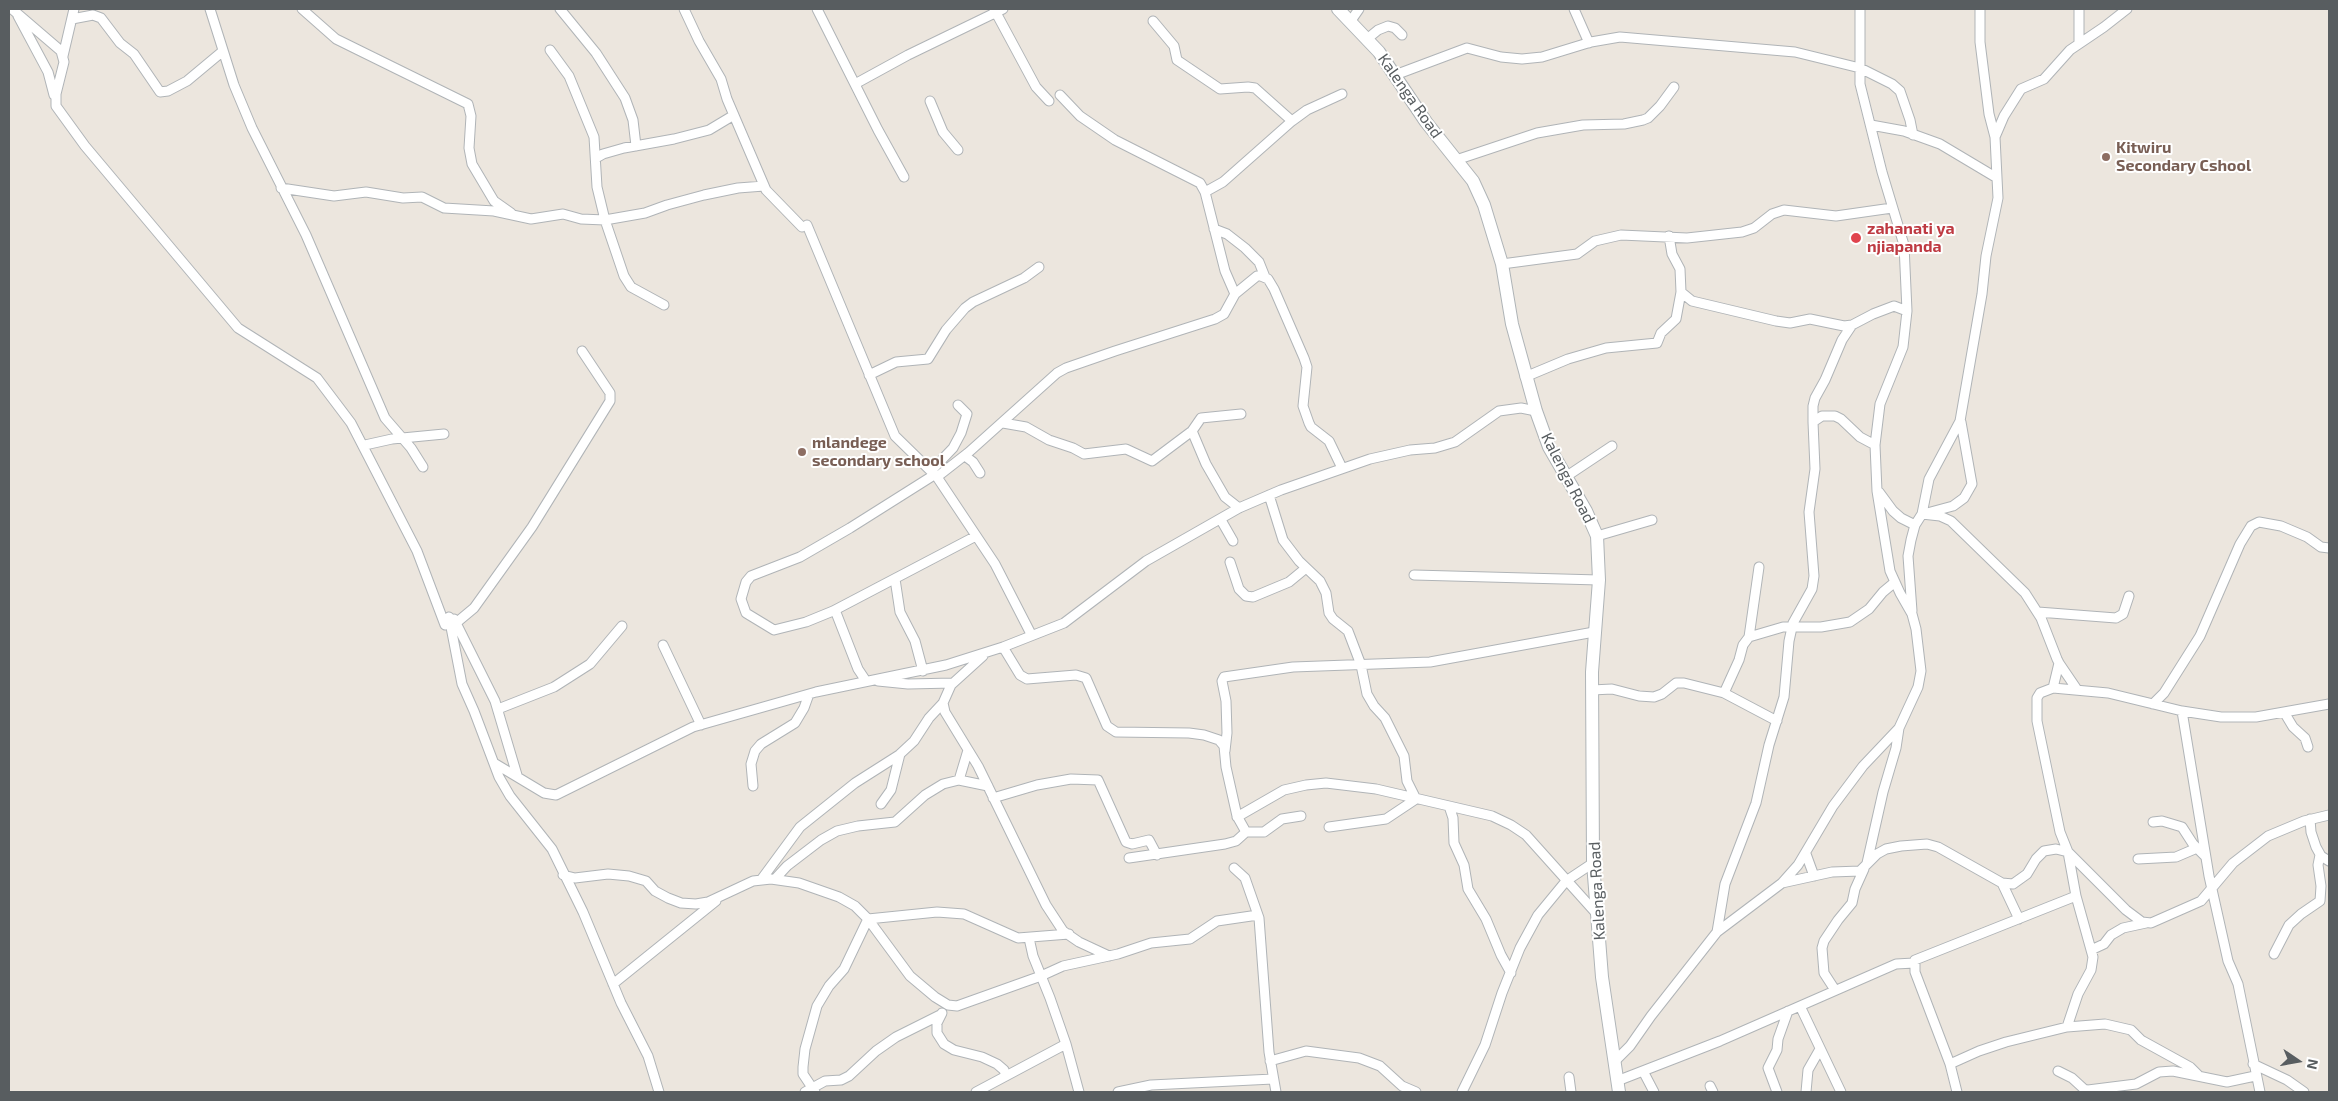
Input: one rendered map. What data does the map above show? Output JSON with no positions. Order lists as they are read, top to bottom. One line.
{"streets":{"main road":["Kalenga Road"]},"places":["Kitwiru Secondary Cshool","zahanati ya njiapanda","mlandege secondary school"],"north":"right"}
